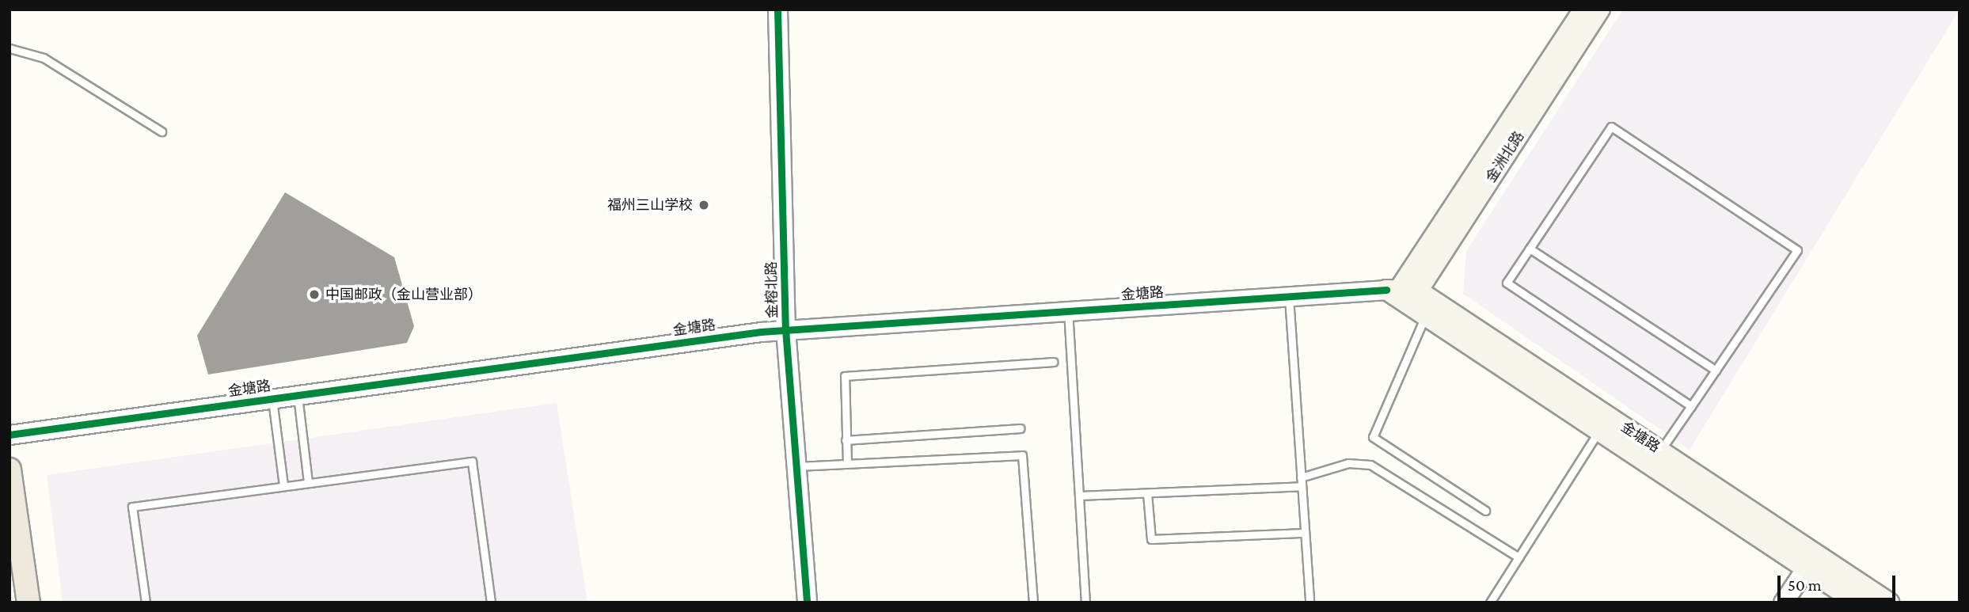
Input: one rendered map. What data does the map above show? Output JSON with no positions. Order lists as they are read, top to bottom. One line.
{"streets":{"main road":["金洲北路","金塘路"],"street":["金榕北路"]},"crossings":[["金洲北路","金塘路"],["金榕北路","金塘路"]],"places":["福州三山学校","中国邮政（金山营业部）"],"scale_bar":"50 m"}
